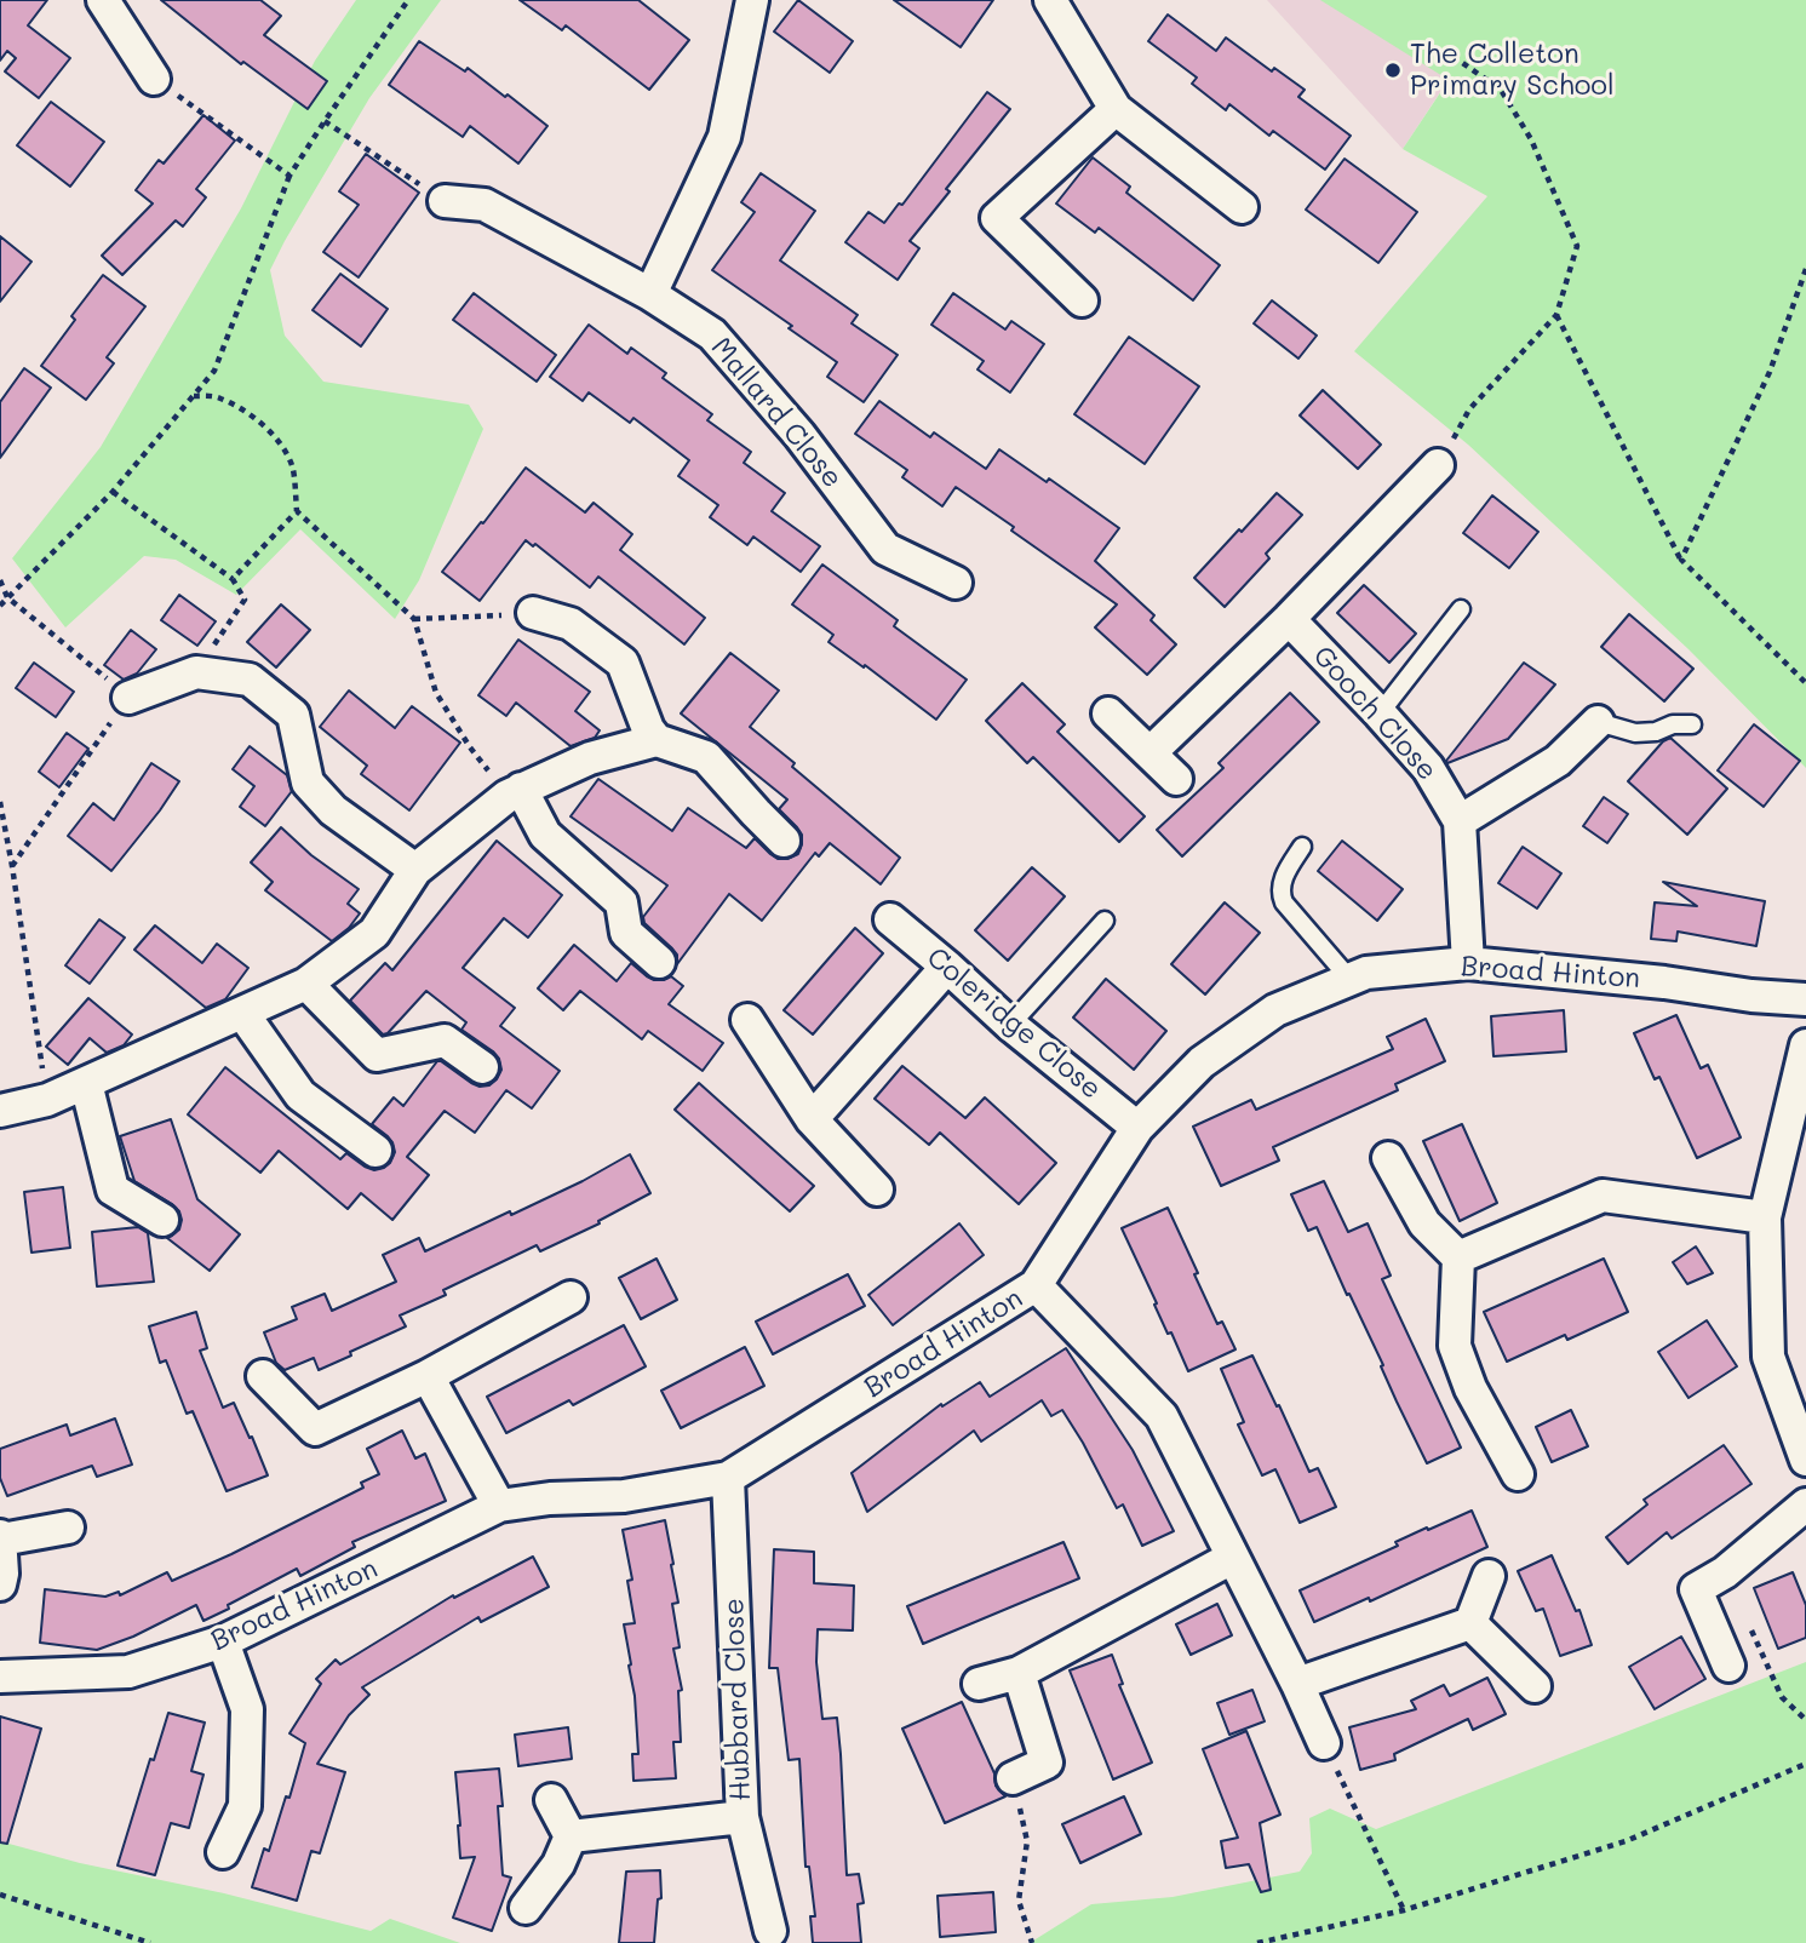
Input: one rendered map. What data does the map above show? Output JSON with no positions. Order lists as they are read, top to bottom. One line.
{"streets":{"street":["Mallard Close","Gooch Close","Broad Hinton","Coleridge Close","Hubbard Close"]},"crossings":[["Gooch Close","Broad Hinton"],["Broad Hinton","Coleridge Close"],["Broad Hinton","Hubbard Close"]],"places":["The Colleton Primary School"]}
